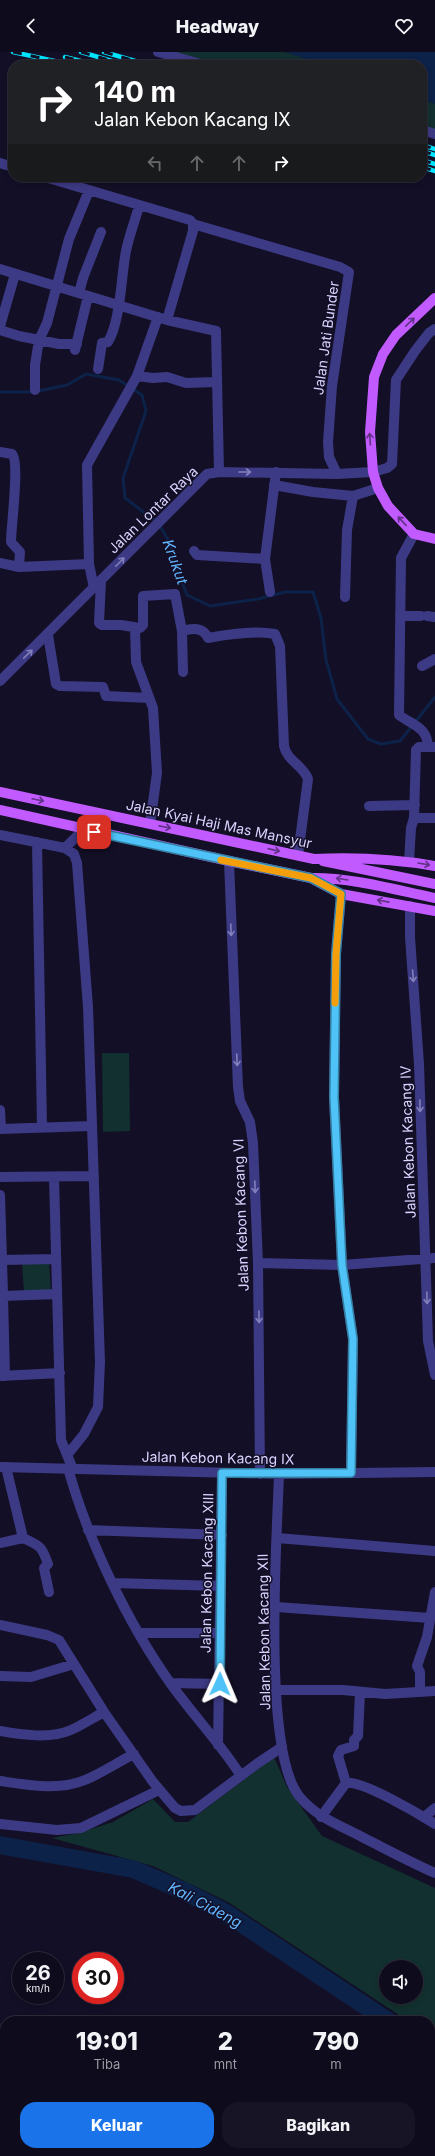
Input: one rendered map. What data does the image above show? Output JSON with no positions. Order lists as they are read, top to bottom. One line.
{"streets":{"main road":["Jalan Kyai Haji Mas Mansyur"],"street":["Jalan Jati Bunder","Jalan Lontar Raya","Jalan Kebon Kacang IV","Jalan Kebon Kacang VI","Jalan Kebon Kacang IX","Jalan Kebon Kacang XIII","Jalan Kebon Kacang XII"]},"crossings":[["Jalan Jati Bunder","Jalan Lontar Raya"],["Jalan Kebon Kacang VI","Jalan Kebon Kacang IX"],["Jalan Kebon Kacang IX","Jalan Kebon Kacang XIII"],["Jalan Kebon Kacang IX","Jalan Kebon Kacang XII"]],"one_way":["Jalan Lontar Raya"],"water":["Krukut","Kali Cideng"],"page":{"header":"Headway","turn":["140 m","Jalan Kebon Kacang IX"],"speed":"26 km/h","limit":"30","eta":["19:01","Tiba","2","mnt","790","m"],"buttons":["Keluar","Bagikan"]}}
